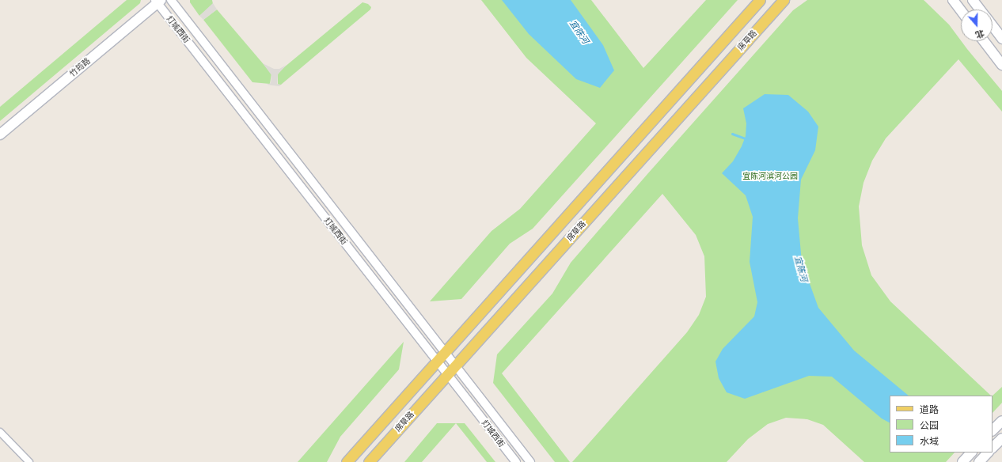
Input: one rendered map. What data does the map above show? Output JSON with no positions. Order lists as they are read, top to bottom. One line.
{"streets":{"main road":["席草路","竹筠路"],"street":["灯城西街"]},"crossings":[["灯城西街","席草路"],["灯城西街","竹筠路"]],"water":["宜陈河"],"parks":["宜陈河滨河公园"],"legend":["道路","公园","水域"],"north":"bottom"}
